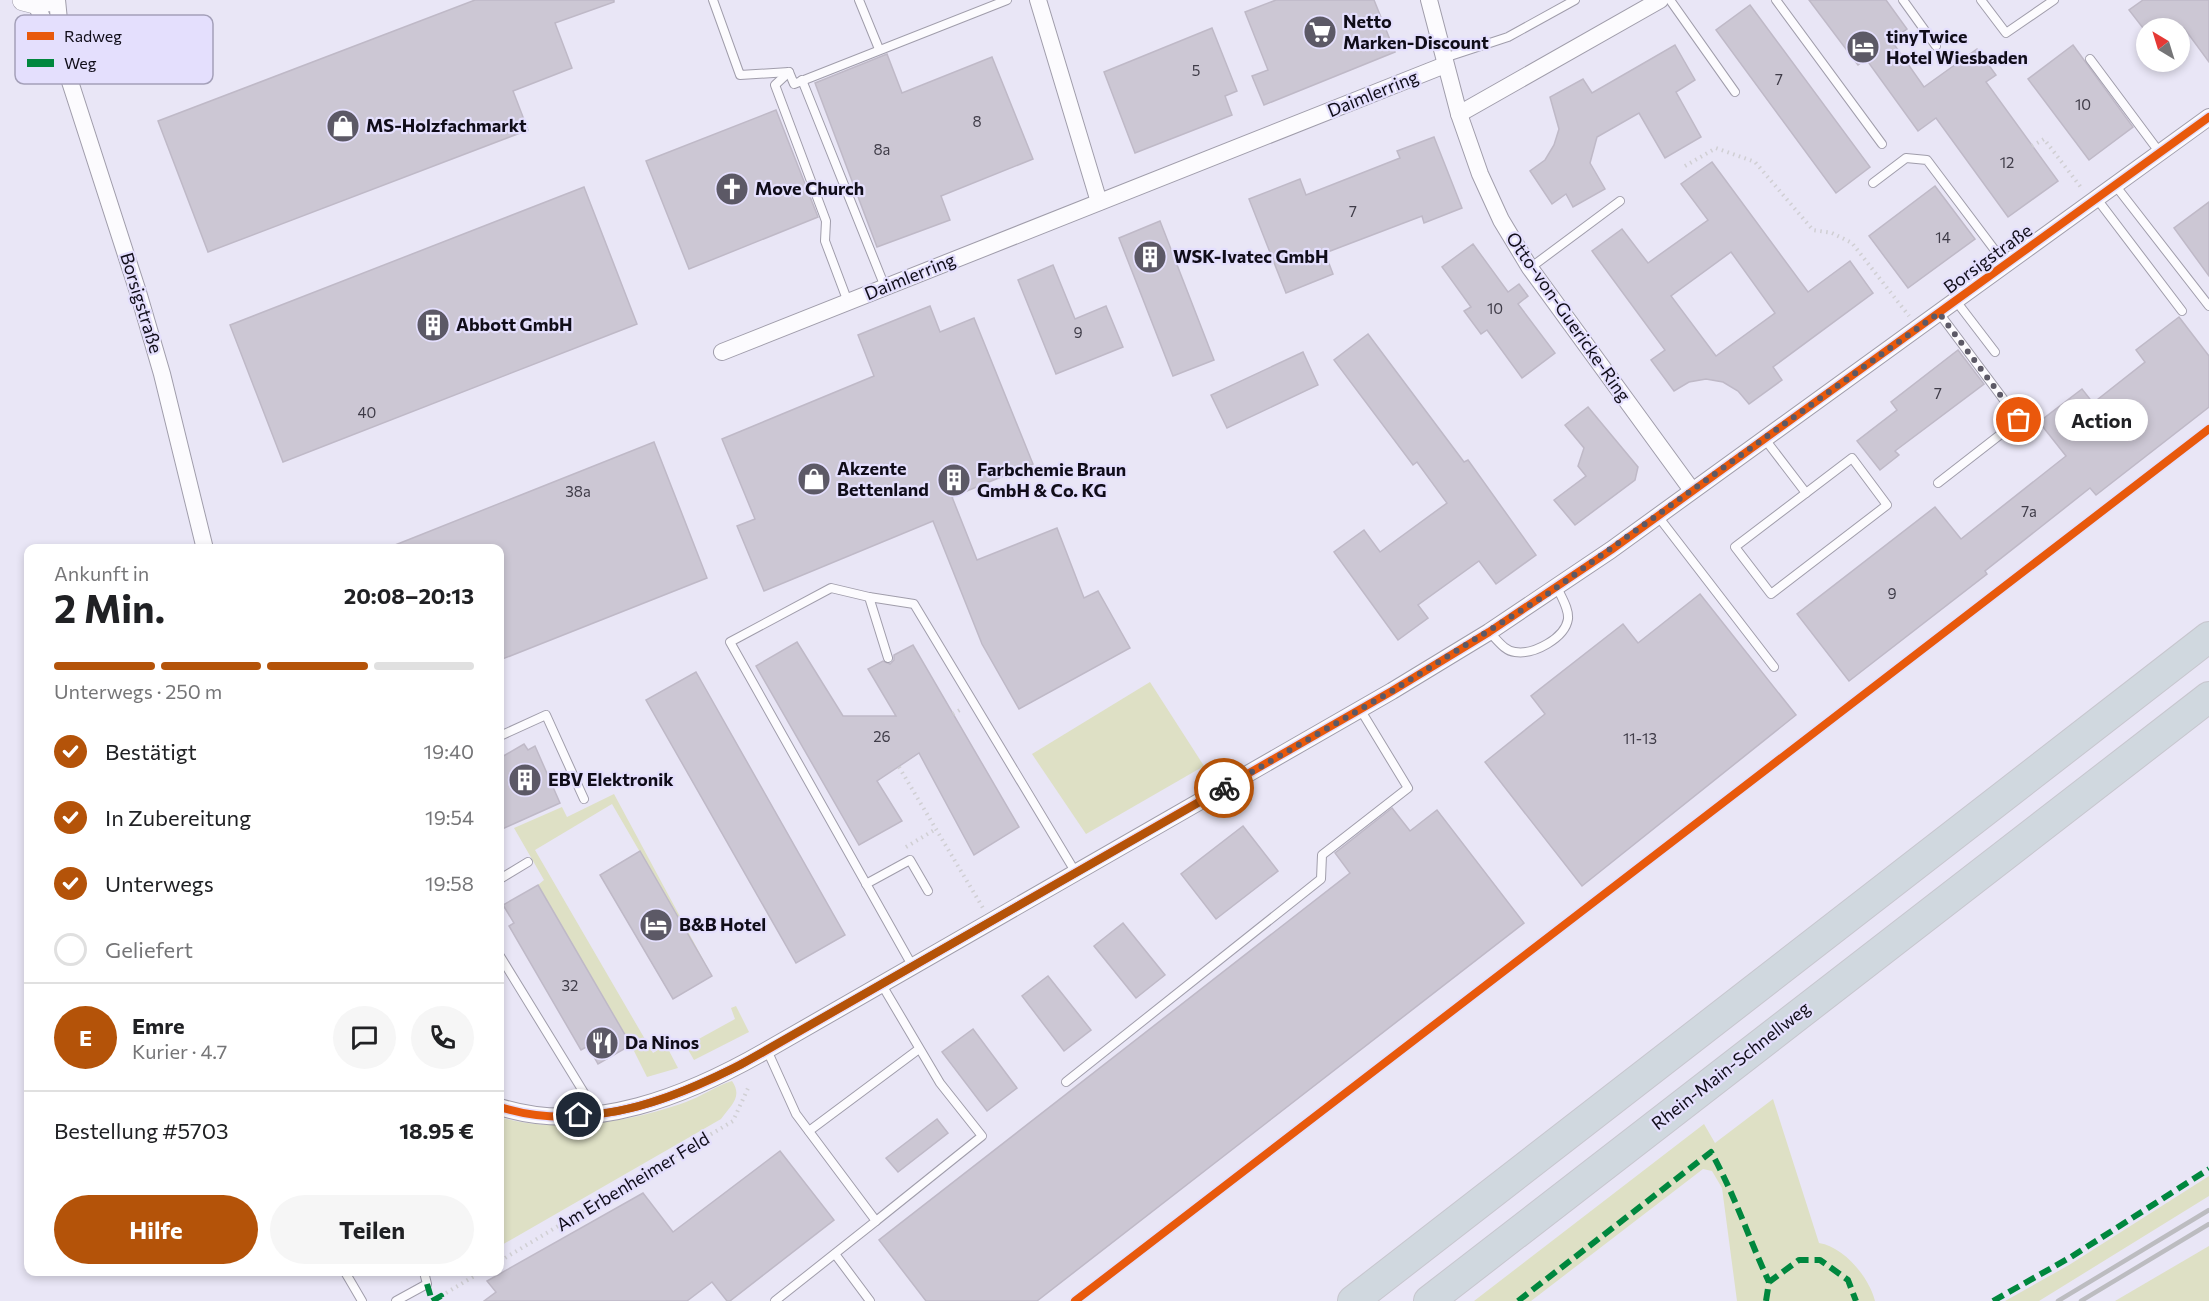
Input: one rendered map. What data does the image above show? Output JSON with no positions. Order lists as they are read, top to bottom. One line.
{"streets":{"highway":["Rhein-Main-Schnellweg"],"street":["Daimlerring","Borsigstraße","Otto-von-Guericke-Ring"],"path":["Am Erbenheimer Feld"]},"crossings":[["Borsigstraße","Otto-von-Guericke-Ring"]],"places":{"supermarket":["Netto Marken-Discount"],"hotel":["tinyTwice Hotel Wiesbaden","B&B Hotel"],"shop":["MS-Holzfachmarkt","Akzente Bettenland"],"church":["Move Church"],"building":["WSK-Ivatec GmbH","Abbott GmbH","Farbchemie Braun GmbH & Co. KG","EBV Elektronik"],"other":["Action"],"restaurant":["Da Ninos"]},"house_numbers":["5","7","10","8","8a","12","7","14","10","9","7","40","38a","7a","9","26","11-13","32"],"legend":["Radweg","Weg"],"north":"top left","page":{"bubble":"Action","heading":["2 Min.","Ankunft in","20:08–20:13"],"panel":["Emre","Kurier · 4.7","Bestellung #5703","18.95 €"],"bar":"Unterwegs · 250 m","list":[["Bestätigt","19:40"],["In Zubereitung","19:54"],["Unterwegs","19:58"],"Geliefert"],"round":"E","buttons":["Hilfe","Teilen"]}}
